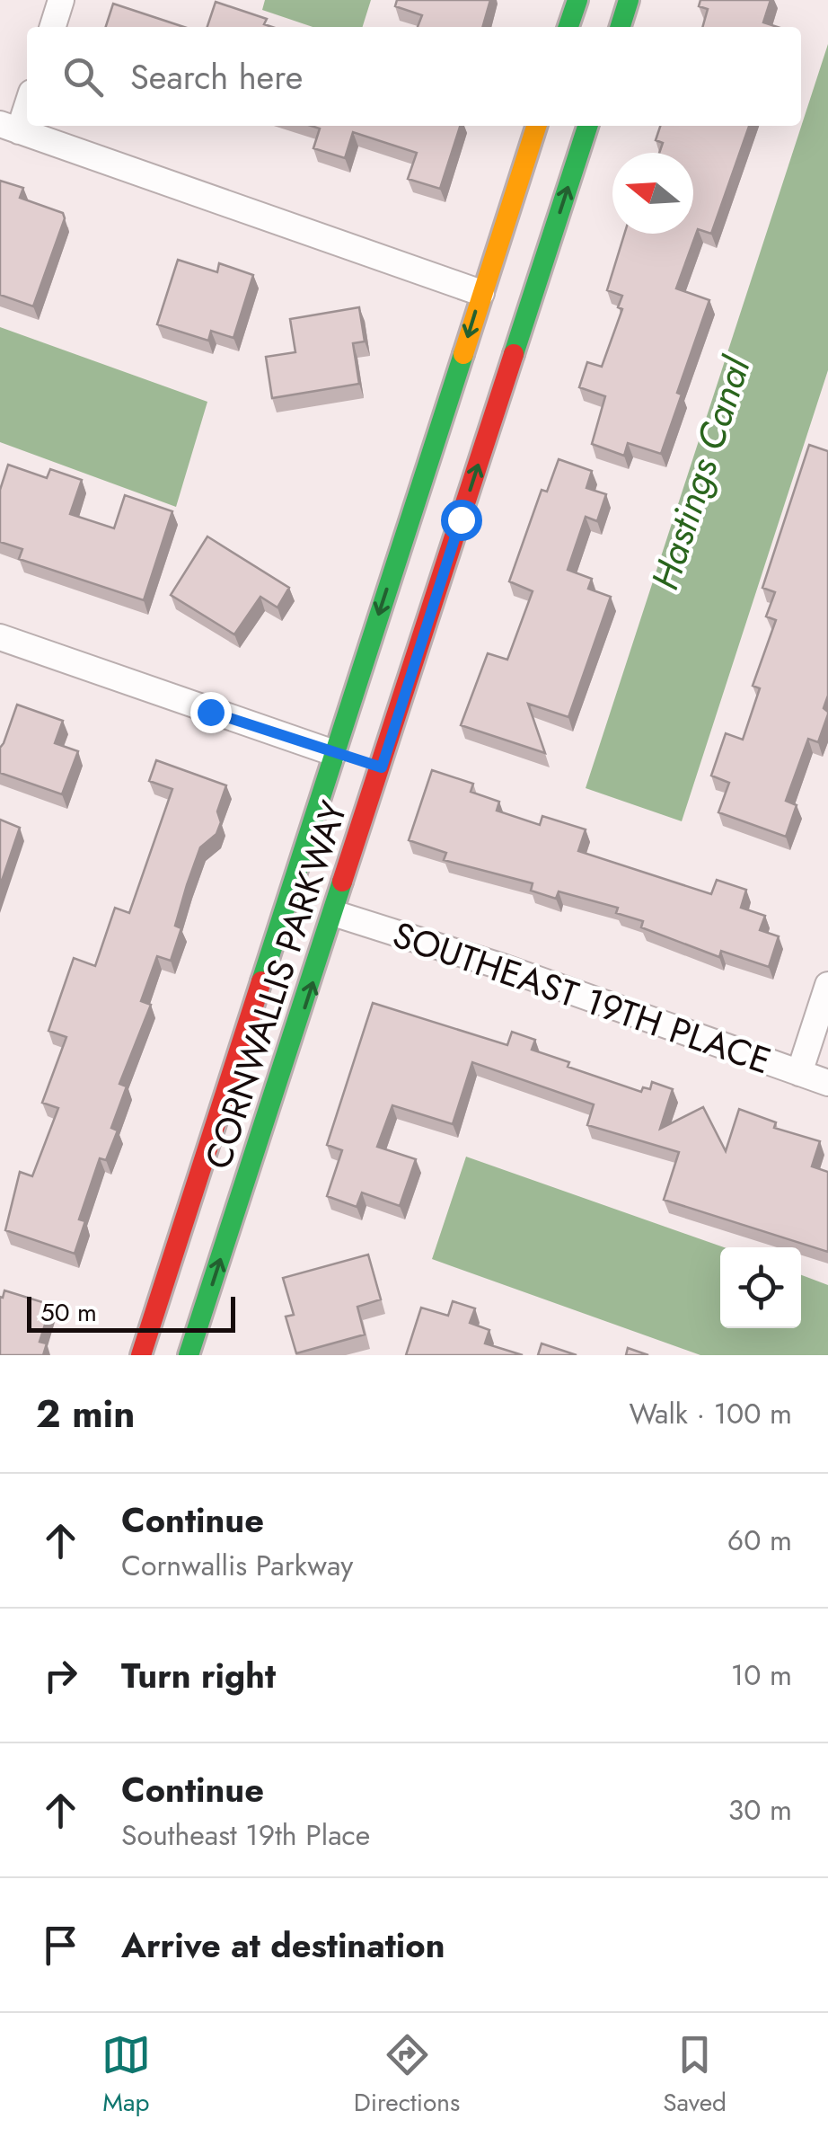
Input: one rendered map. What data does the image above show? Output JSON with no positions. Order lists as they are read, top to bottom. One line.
{"streets":{"street":["CORNWALLIS PARKWAY","SOUTHEAST 19TH PLACE"]},"crossings":[["CORNWALLIS PARKWAY","SOUTHEAST 19TH PLACE"]],"water":["Hastings Canal"],"scale_bar":"50 m","north":"left","page":{"search":"Search here","scale":"50 m","heading":["2 min","Walk · 100 m"],"list":[["Continue","Cornwallis Parkway","60 m"],["Turn right","10 m"],["Continue","Southeast 19th Place","30 m"],"Arrive at destination"],"nav":["Map","Directions","Saved"]}}
